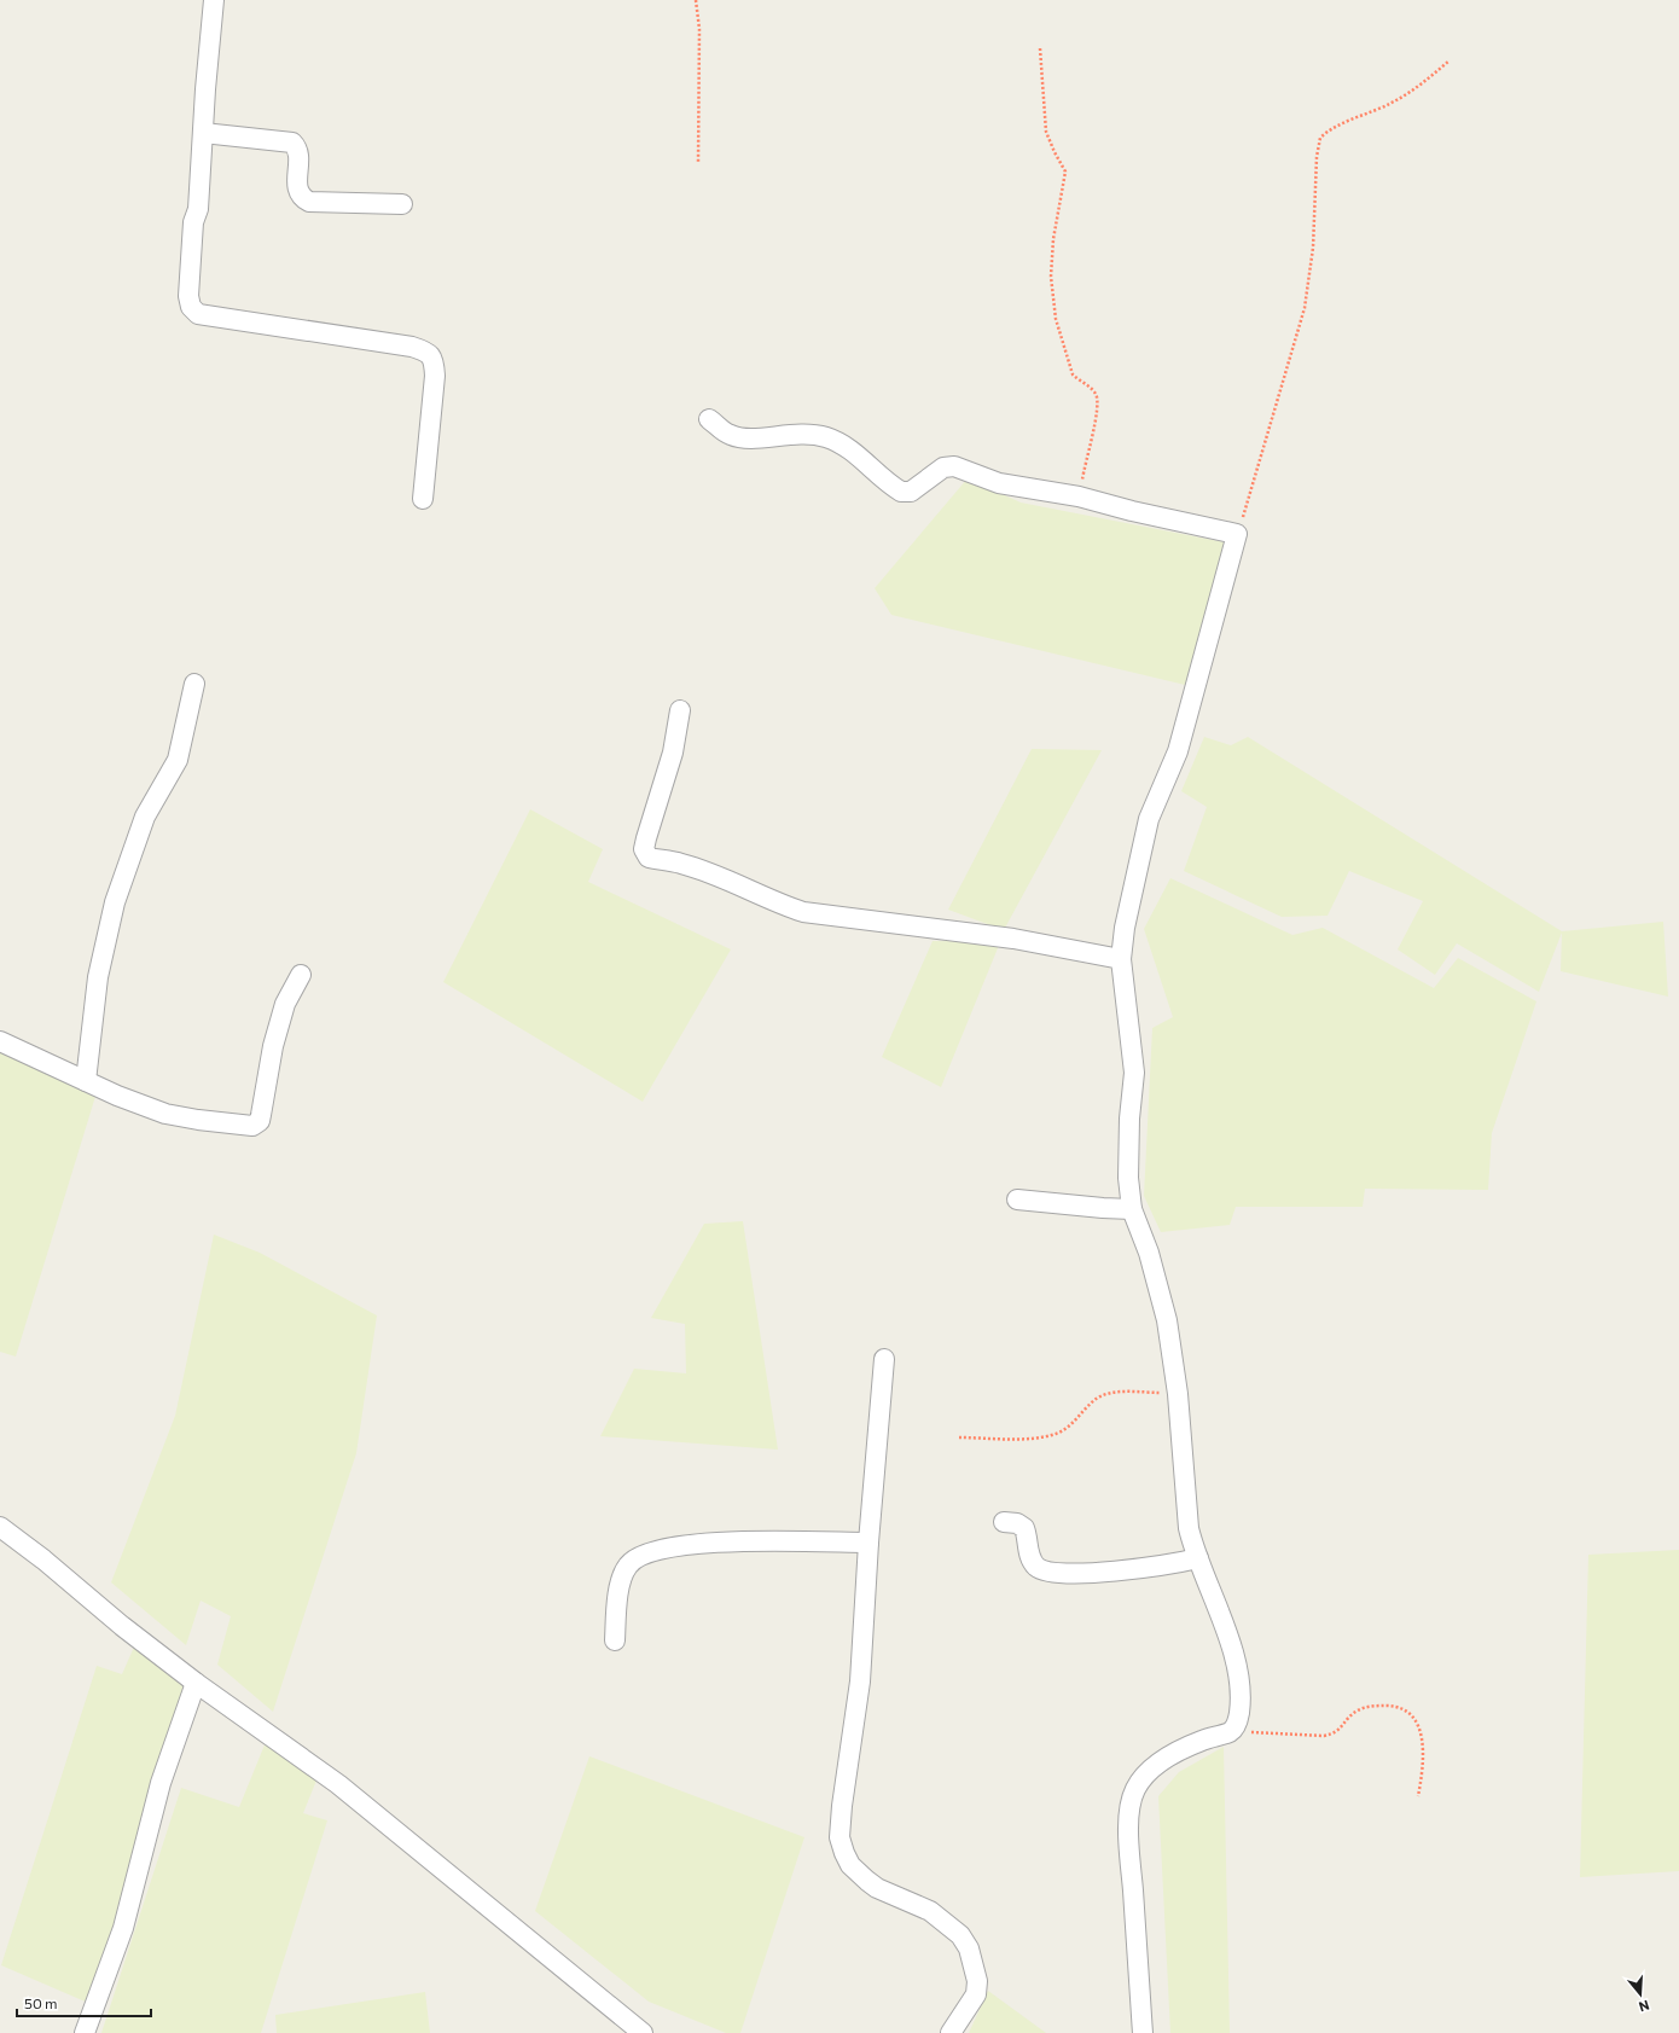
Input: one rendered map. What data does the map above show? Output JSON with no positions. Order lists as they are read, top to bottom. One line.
{"scale_bar":"50 m","north":"bottom"}
